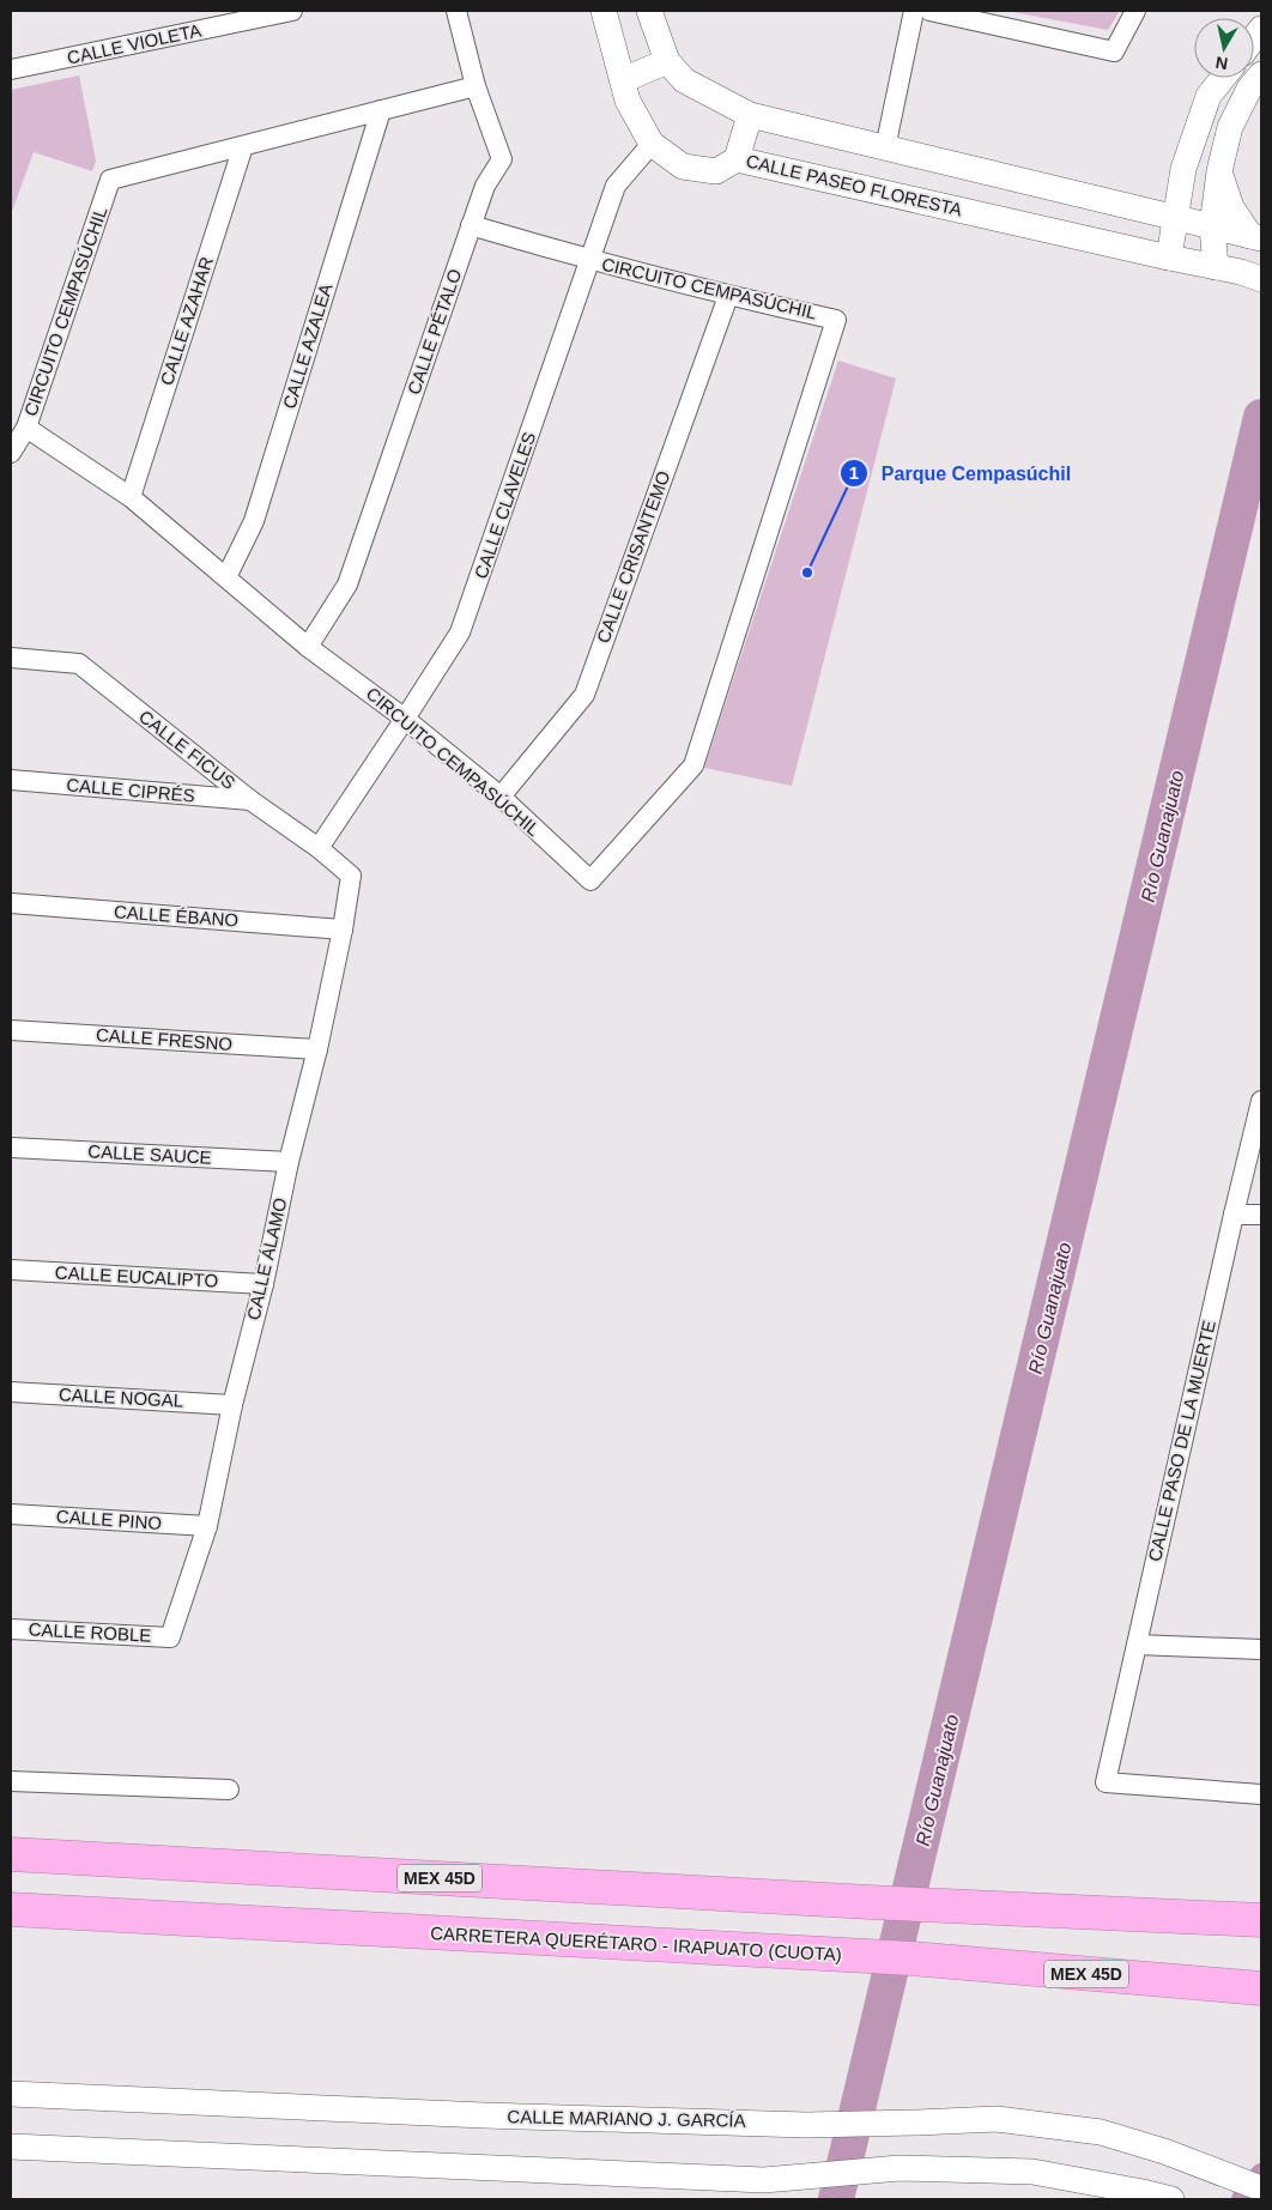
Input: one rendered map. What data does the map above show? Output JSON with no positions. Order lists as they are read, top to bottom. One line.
{"streets":{"highway":["MEX 45D","CARRETERA QUERÉTARO - IRAPUATO (CUOTA)"],"street":["CALLE VIOLETA","CALLE PASEO FLORESTA","CIRCUITO CEMPASÚCHIL","CALLE AZAHAR","CALLE PÉTALO","CALLE AZALEA","CALLE CLAVELES","CALLE CRISANTEMO","CALLE FICUS","CALLE CIPRÉS","CALLE ÉBANO","CALLE FRESNO","CALLE SAUCE","CALLE ÁLAMO","CALLE EUCALIPTO","CALLE NOGAL","CALLE PASO DE LA MUERTE","CALLE PINO","CALLE ROBLE","CALLE MARIANO J. GARCÍA"]},"crossings":[["CALLE PASEO FLORESTA","CALLE CLAVELES"],["CIRCUITO CEMPASÚCHIL","CALLE AZAHAR"],["CIRCUITO CEMPASÚCHIL","CALLE PÉTALO"],["CIRCUITO CEMPASÚCHIL","CALLE AZALEA"],["CIRCUITO CEMPASÚCHIL","CALLE CLAVELES"],["CIRCUITO CEMPASÚCHIL","CALLE CRISANTEMO"],["CALLE CLAVELES","CALLE FICUS"],["CALLE FICUS","CALLE CIPRÉS"],["CALLE FICUS","CALLE ÁLAMO"],["CALLE ÉBANO","CALLE ÁLAMO"],["CALLE FRESNO","CALLE ÁLAMO"],["CALLE SAUCE","CALLE ÁLAMO"],["CALLE ÁLAMO","CALLE EUCALIPTO"],["CALLE ÁLAMO","CALLE NOGAL"],["CALLE ÁLAMO","CALLE PINO"],["CALLE ÁLAMO","CALLE ROBLE"]],"water":["Río Guanajuato"],"places":["Parque Cempasúchil"],"north":"bottom"}
